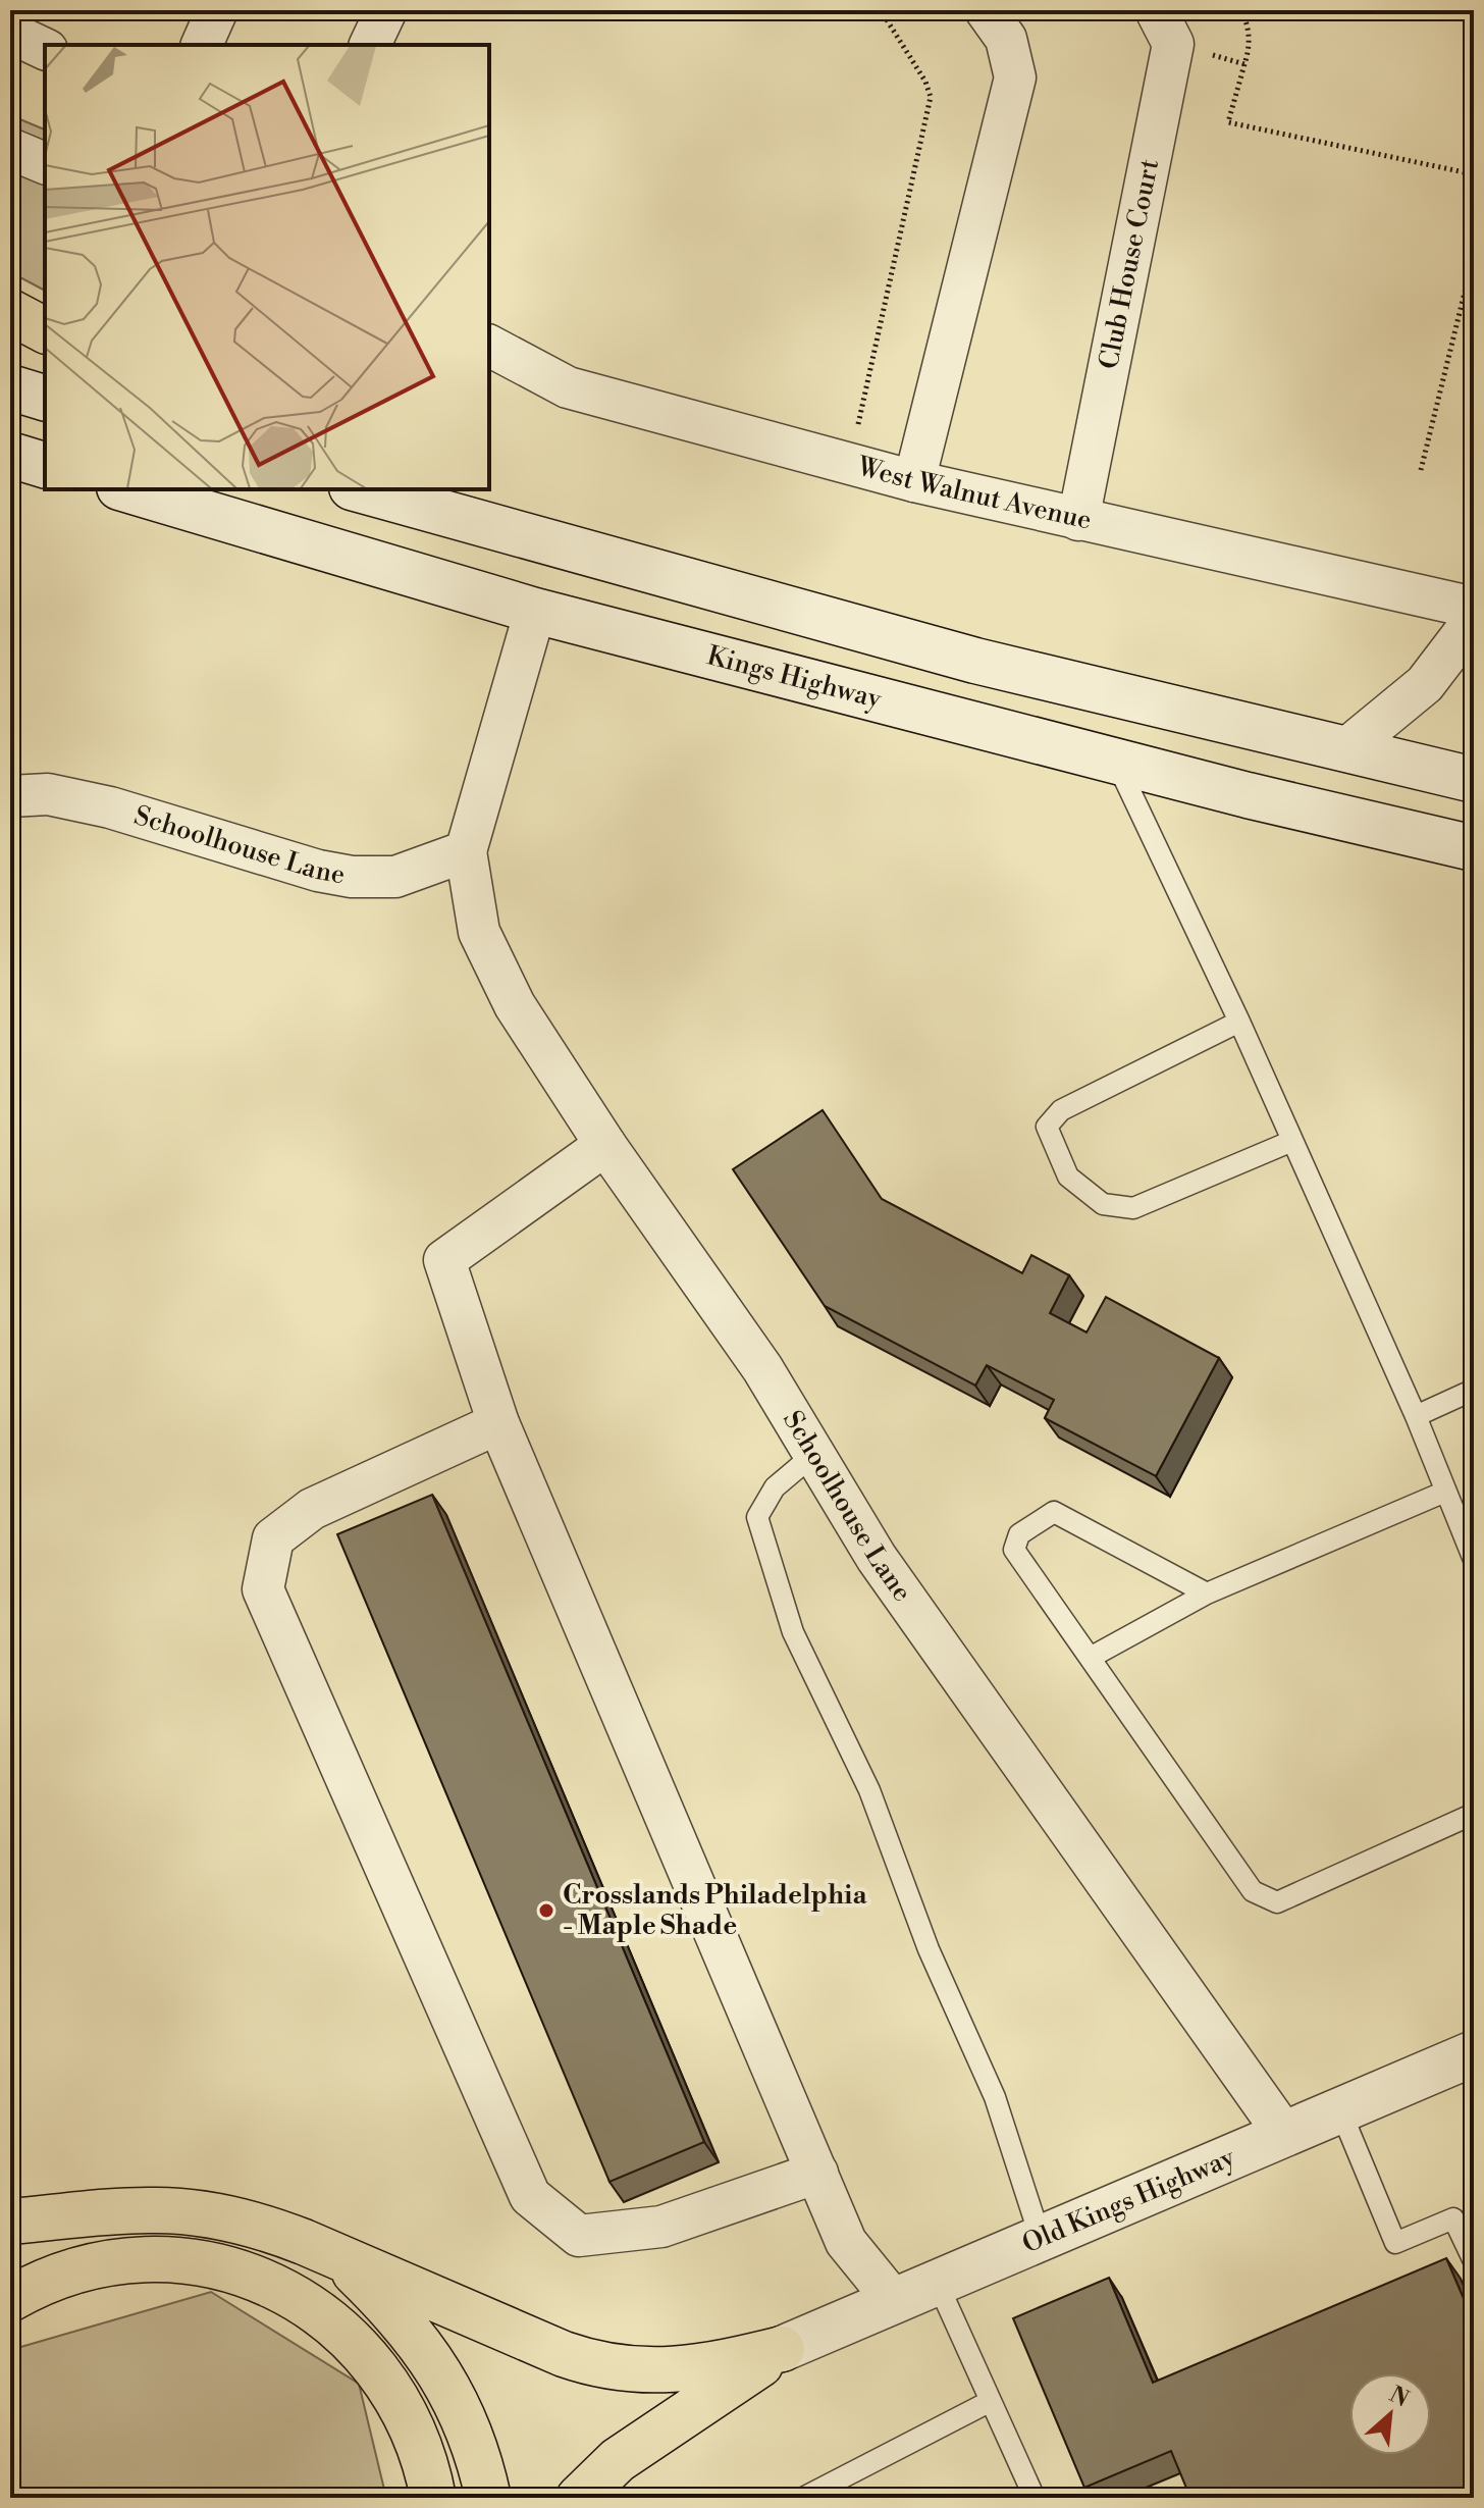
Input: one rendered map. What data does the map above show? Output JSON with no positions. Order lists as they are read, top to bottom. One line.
{"streets":{"main road":["Kings Highway","Old Kings Highway"],"street":["Club House Court","West Walnut Avenue","Schoolhouse Lane"]},"crossings":[["Club House Court","West Walnut Avenue"],["Kings Highway","Schoolhouse Lane"],["Schoolhouse Lane","Old Kings Highway"]],"places":["Crosslands Philadelphia - Maple Shade"],"north":"top right"}
